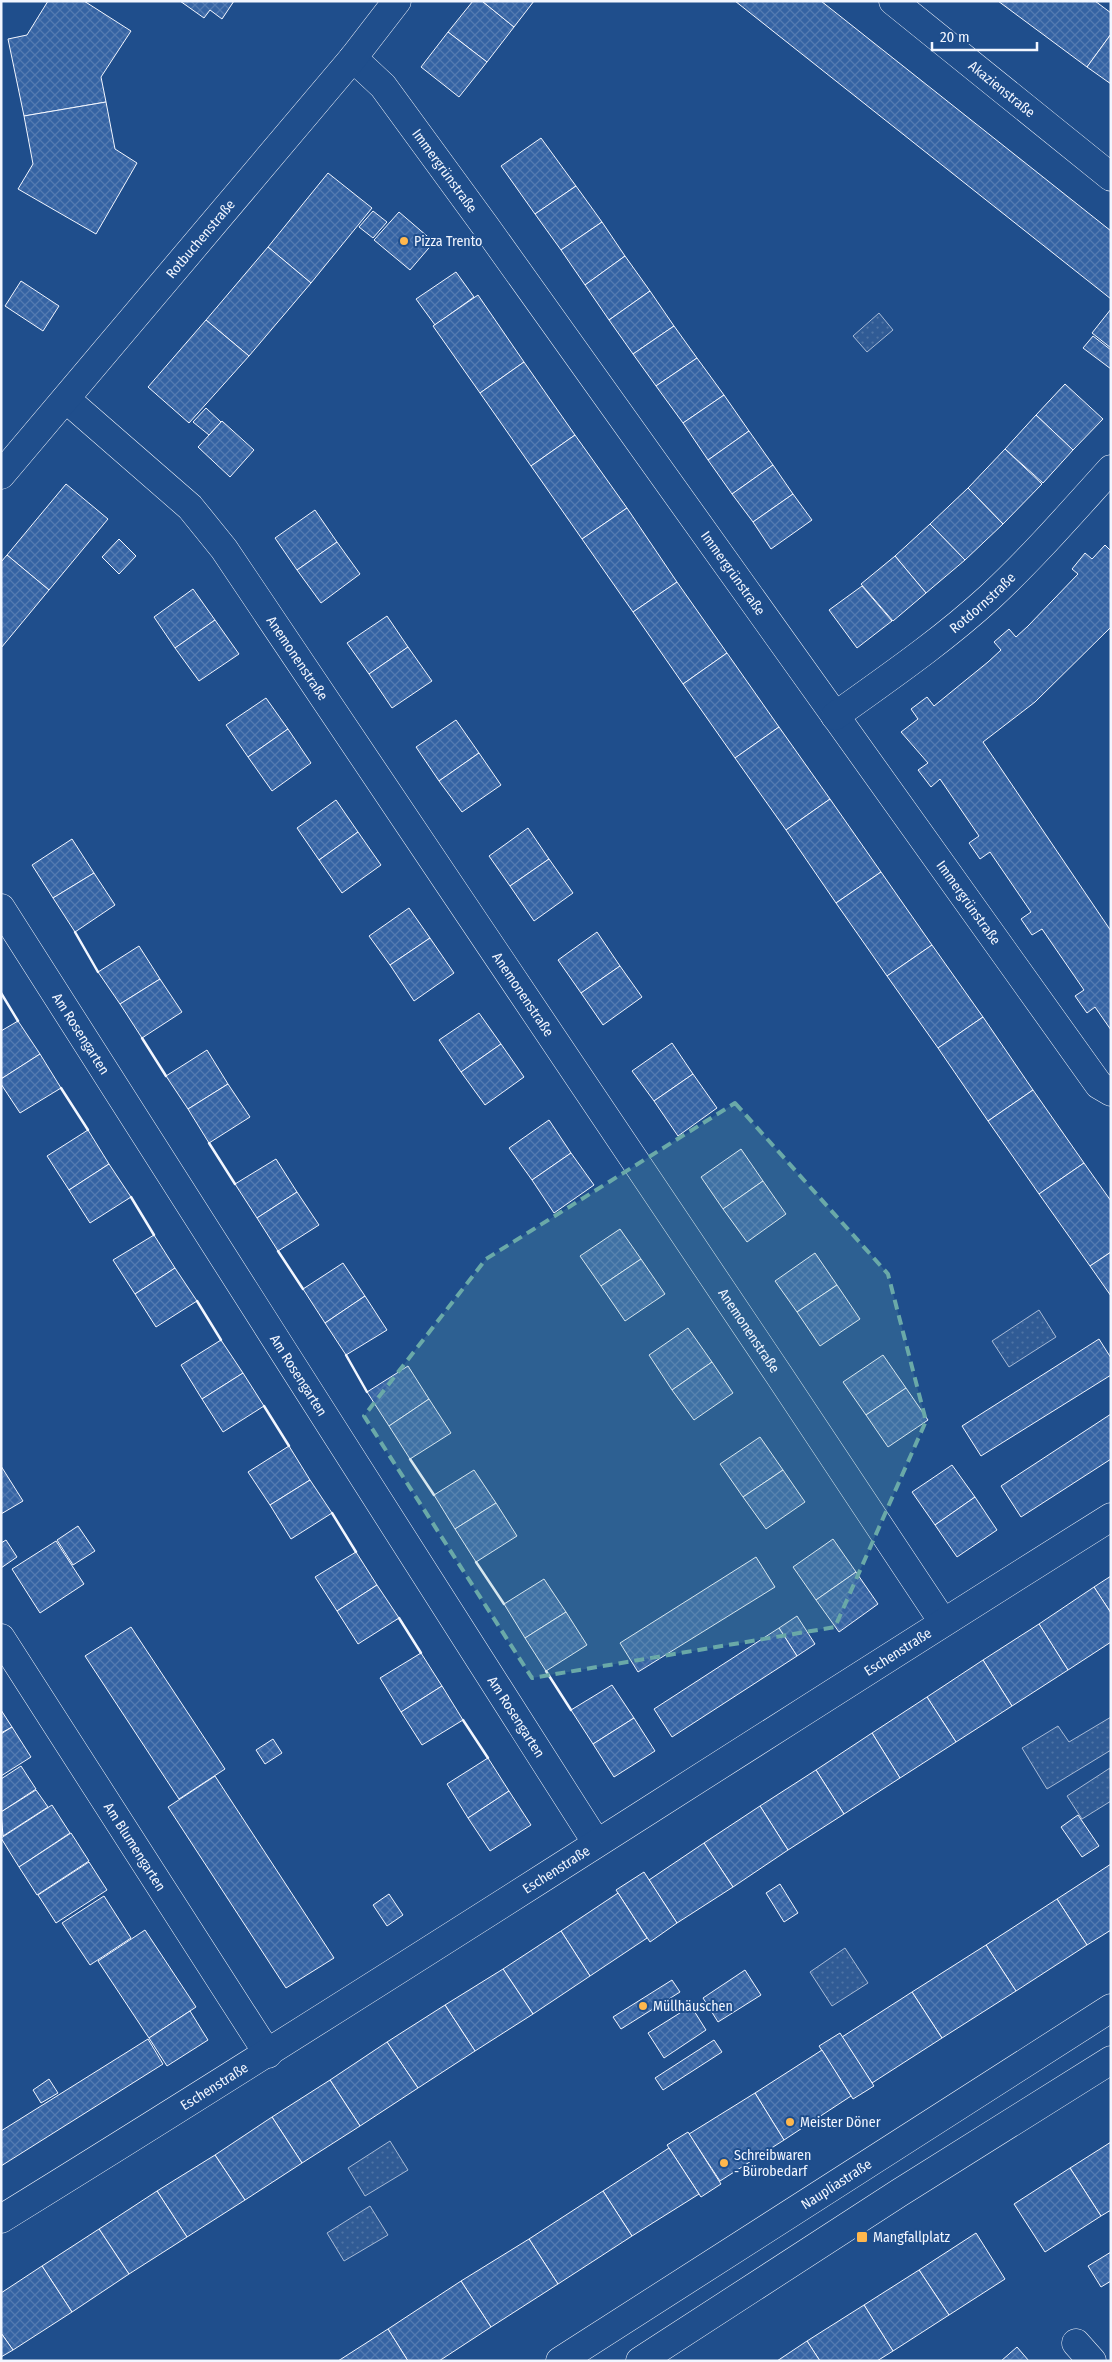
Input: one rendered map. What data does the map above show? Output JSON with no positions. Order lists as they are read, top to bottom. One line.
{"streets":{"street":["Akazienstraße","Immergrünstraße","Rotbuchenstraße","Rotdornstraße","Anemonenstraße","Am Rosengarten","Eschenstraße","Am Blumengarten","Naupliastraße"]},"crossings":[["Immergrünstraße","Rotbuchenstraße"],["Immergrünstraße","Rotdornstraße"],["Rotbuchenstraße","Anemonenstraße"],["Anemonenstraße","Eschenstraße"],["Am Rosengarten","Eschenstraße"],["Eschenstraße","Am Blumengarten"]],"places":{"other":["Pizza Trento","Müllhäuschen","Meister Döner","Schreibwaren - Bürobedarf"],"transit":["Mangfallplatz"]},"scale_bar":"20 m"}
